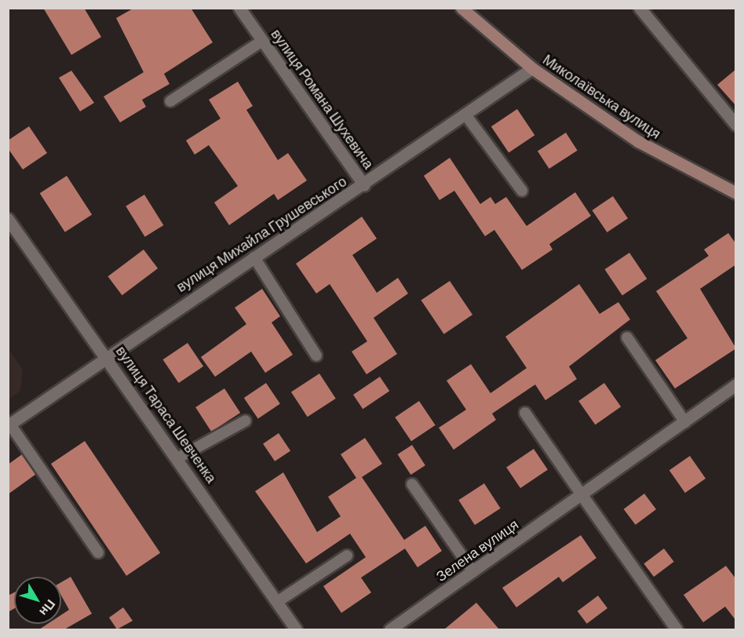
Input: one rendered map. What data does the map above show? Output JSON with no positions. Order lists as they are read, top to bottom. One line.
{"streets":{"main road":["Миколаївська вулиця"],"street":["вулиця Романа Шухевича","вулиця Михайла Грушевського","вулиця Тараса Шевченка","Зелена вулиця"]},"crossings":[["Миколаївська вулиця","вулиця Михайла Грушевського"],["вулиця Романа Шухевича","вулиця Михайла Грушевського"],["вулиця Михайла Грушевського","вулиця Тараса Шевченка"]],"north":"bottom right"}
